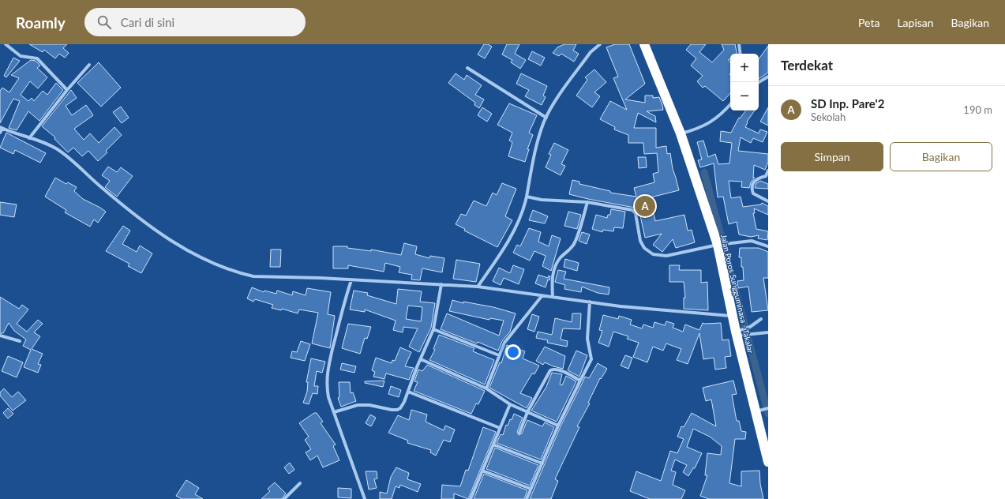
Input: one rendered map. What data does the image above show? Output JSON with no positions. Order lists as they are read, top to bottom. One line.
{"streets":{"highway":["Jalan Poros Sungguminasa - Takalar"]},"page":{"header":"Roamly","search":"Cari di sini","nav":["Peta","Lapisan","Bagikan"],"heading":"Terdekat","map_buttons":["+","−"],"list":[{"mark":"A","name":"SD Inp. Pare'2","note":"Sekolah","value":"190 m"}],"buttons":["Simpan","Bagikan"],"pins":"A"}}
